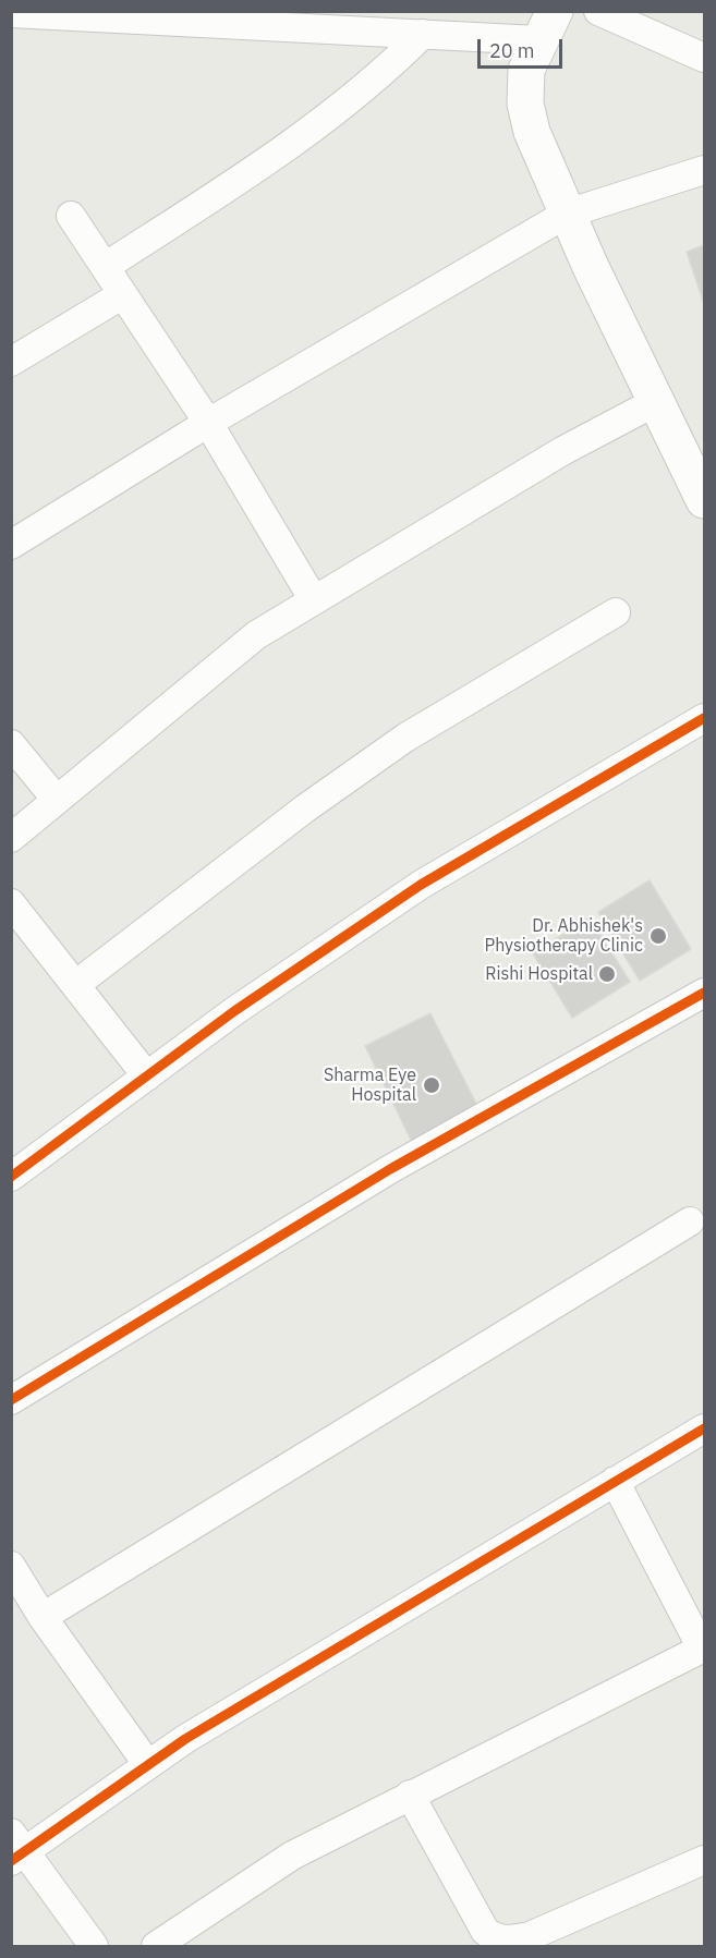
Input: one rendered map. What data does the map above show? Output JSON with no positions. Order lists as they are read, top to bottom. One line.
{"places":["Dr. Abhishek's Physiotherapy Clinic","Rishi Hospital","Sharma Eye Hospital"],"scale_bar":"20 m"}
